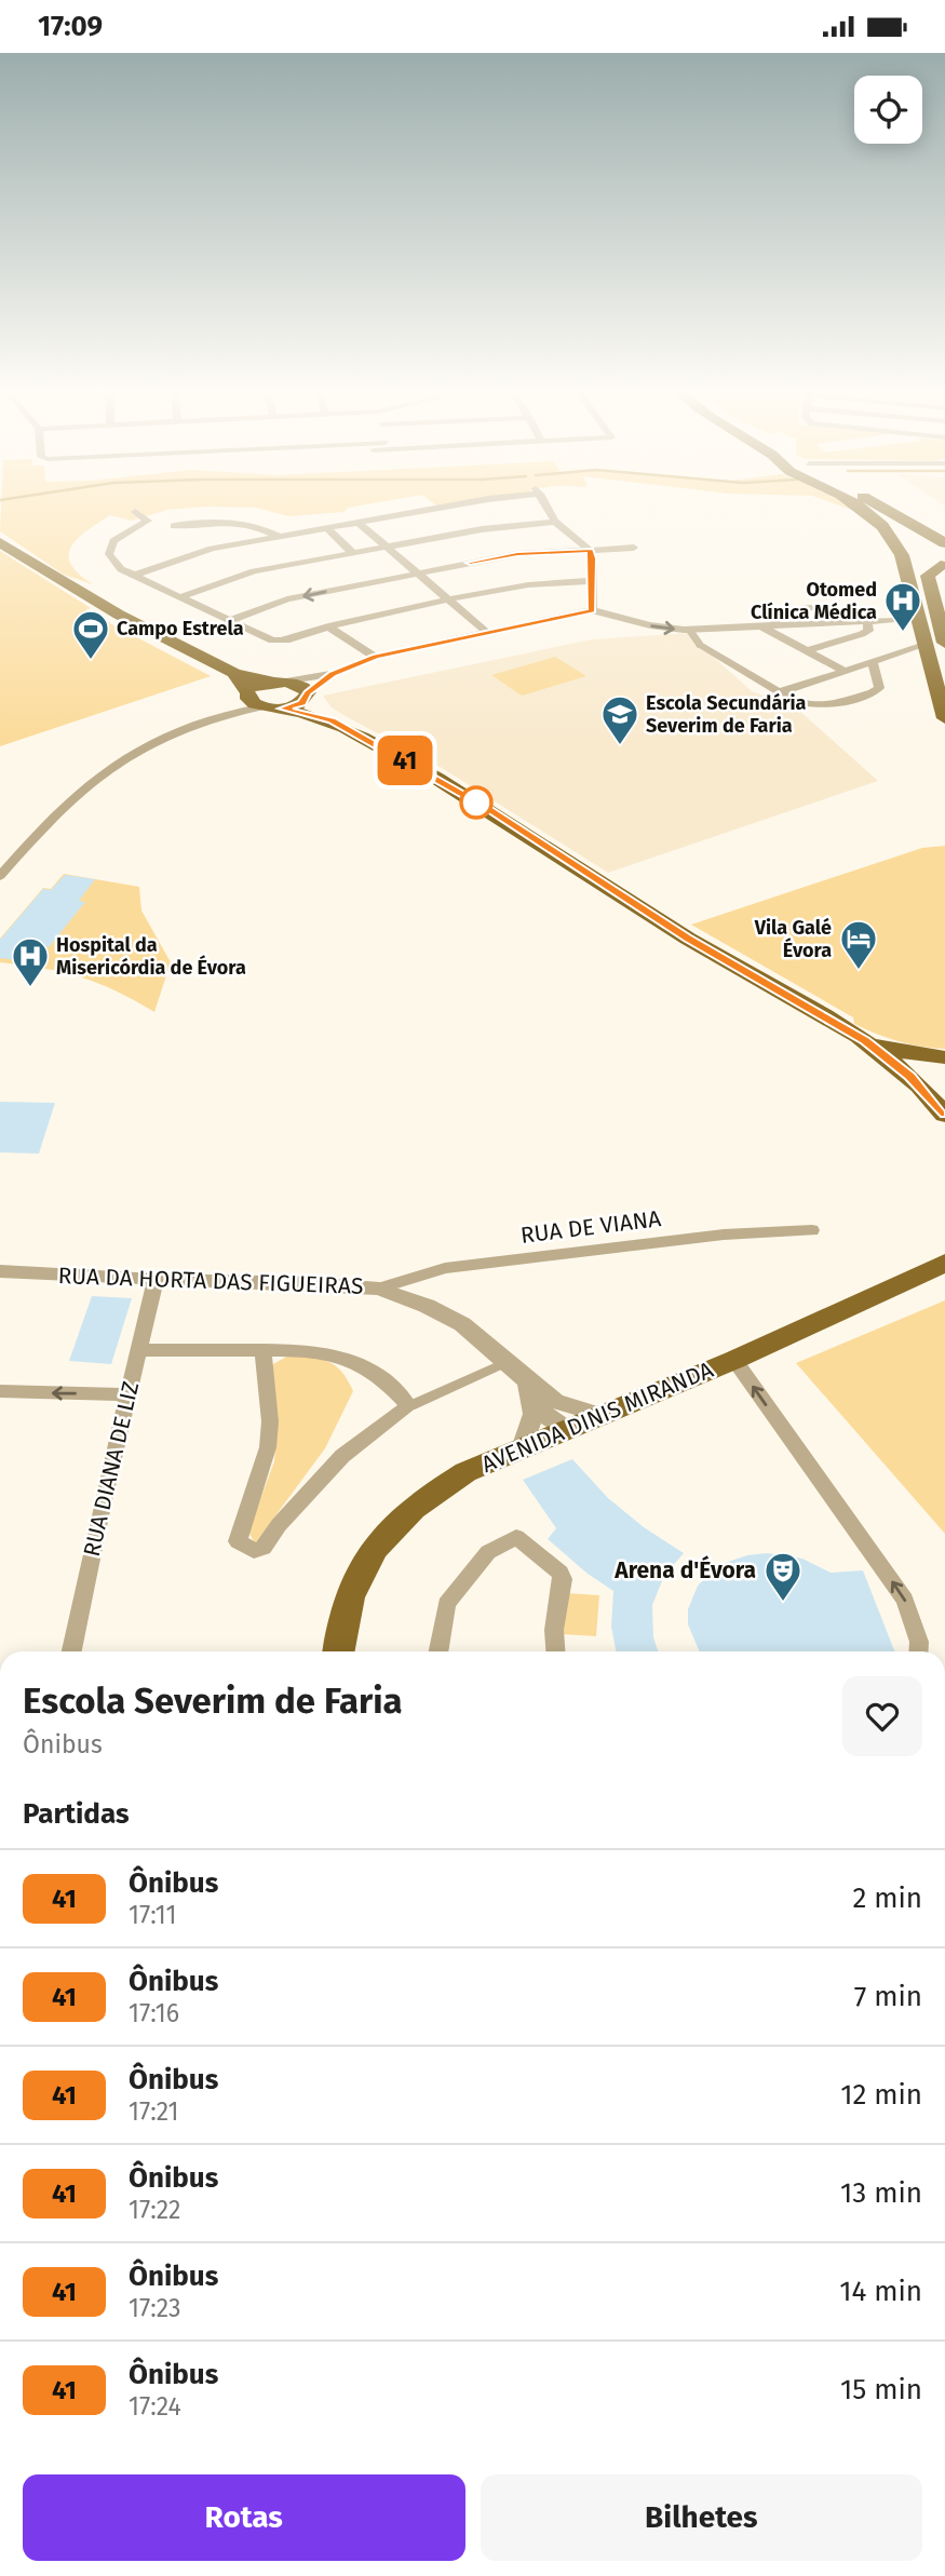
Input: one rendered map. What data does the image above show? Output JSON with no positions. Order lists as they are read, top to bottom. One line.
{"streets":{"main road":["AVENIDA DINIS MIRANDA"],"street":["RUA DE VIANA","RUA DA HORTA DAS FIGUEIRAS","RUA DIANA DE LIZ"]},"crossings":[["RUA DE VIANA","RUA DA HORTA DAS FIGUEIRAS"],["RUA DA HORTA DAS FIGUEIRAS","AVENIDA DINIS MIRANDA"],["RUA DA HORTA DAS FIGUEIRAS","RUA DIANA DE LIZ"]],"places":{"hospital":["Otomed Clínica Médica","Hospital da Misericórdia de Évora"],"sports":["Campo Estrela"],"school or university":["Escola Secundária Severim de Faria"],"hotel":["Vila Galé Évora"],"theatre":["Arena d'Évora"]},"lines":["bus line 41"],"page":{"status":"17:09","on_map":"41","heading":[["Escola Severim de Faria","Ônibus"],"Partidas"],"list":[{"mark":"41","name":"Ônibus","note":"17:11","value":"2 min"},{"mark":"41","name":"Ônibus","note":"17:16","value":"7 min"},{"mark":"41","name":"Ônibus","note":"17:21","value":"12 min"},{"mark":"41","name":"Ônibus","note":"17:22","value":"13 min"},{"mark":"41","name":"Ônibus","note":"17:23","value":"14 min"},{"mark":"41","name":"Ônibus","note":"17:24","value":"15 min"}],"buttons":["Rotas","Bilhetes"]}}
